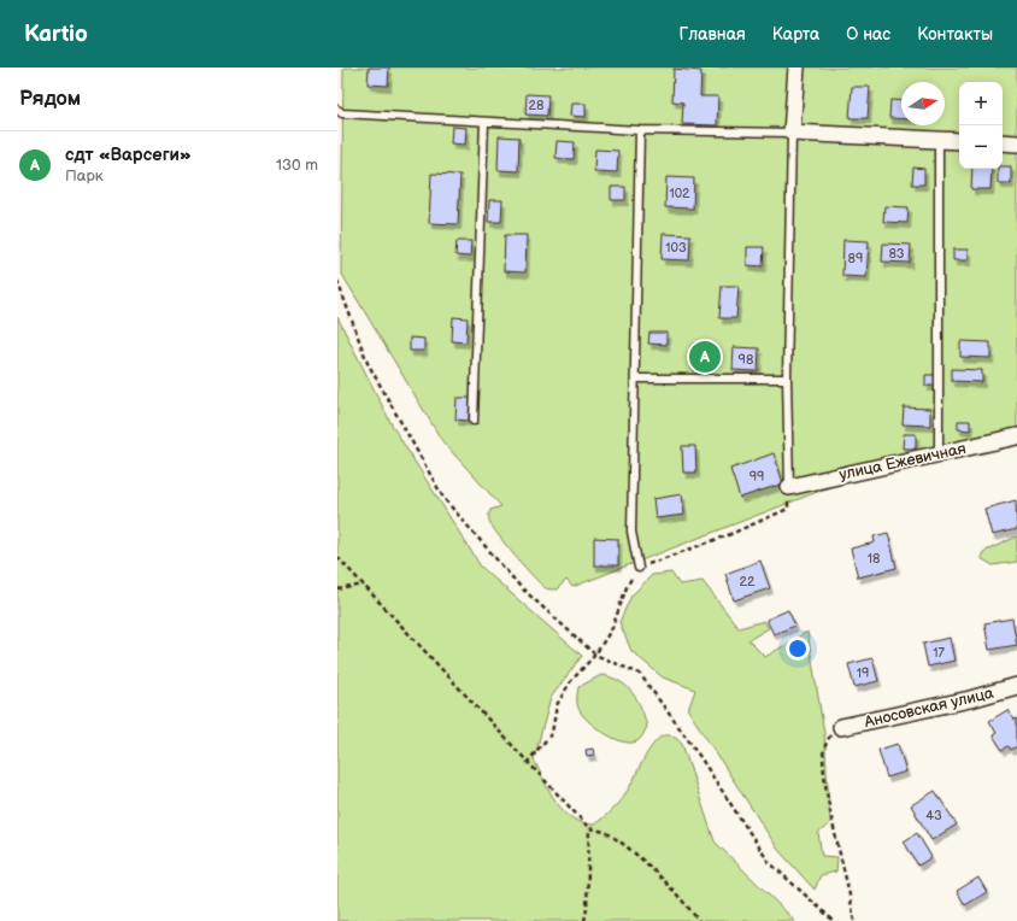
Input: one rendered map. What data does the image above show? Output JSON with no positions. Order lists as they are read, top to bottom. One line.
{"streets":{"street":["улица Ежевичная","Аносовская улица"]},"house_numbers":["28","102","103","83","89","98","99","18","22","17","19","43"],"north":"right","page":{"header":"Kartio","nav":["Главная","Карта","О нас","Контакты"],"heading":"Рядом","map_buttons":["+","−"],"list":[{"mark":"A","name":"сдт «Варсеги»","note":"Парк","value":"130 m"}],"pins":"A"}}
